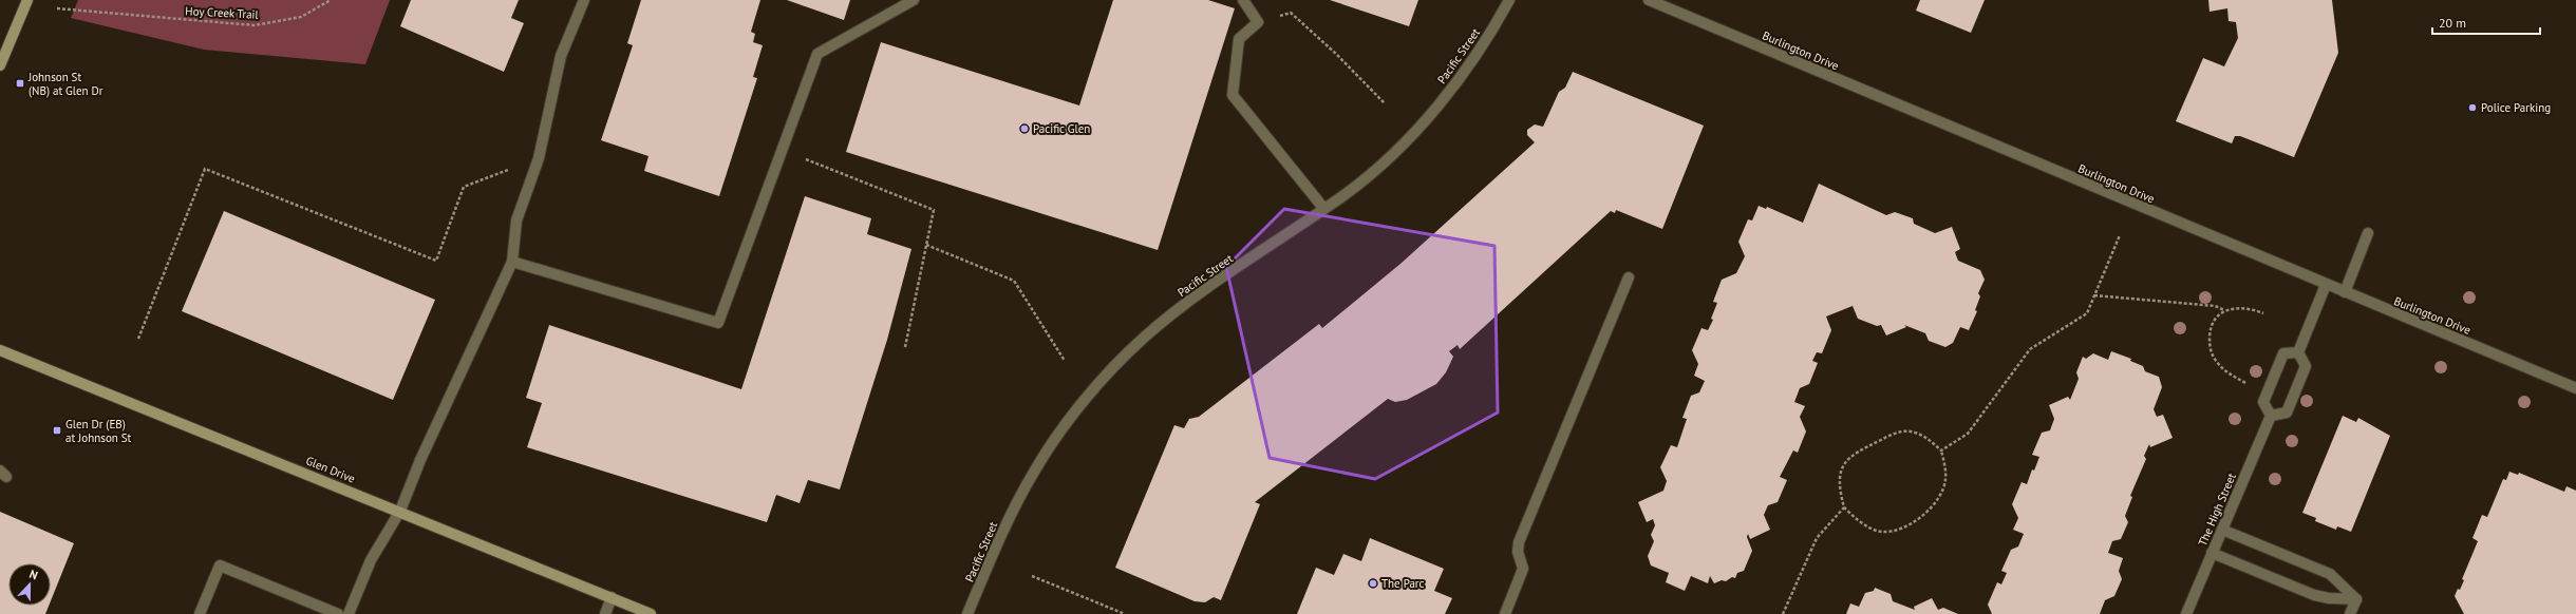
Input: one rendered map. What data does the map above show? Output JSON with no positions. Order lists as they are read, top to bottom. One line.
{"streets":{"street":["Burlington Drive","Pacific Street","Glen Drive","The High Street"],"path":["Hoy Creek Trail"]},"places":{"transit":["Johnson St (NB) at Glen Dr","Glen Dr (EB) at Johnson St"],"other":["Police Parking","Pacific Glen","The Parc"]},"scale_bar":"20 m","north":"top"}
